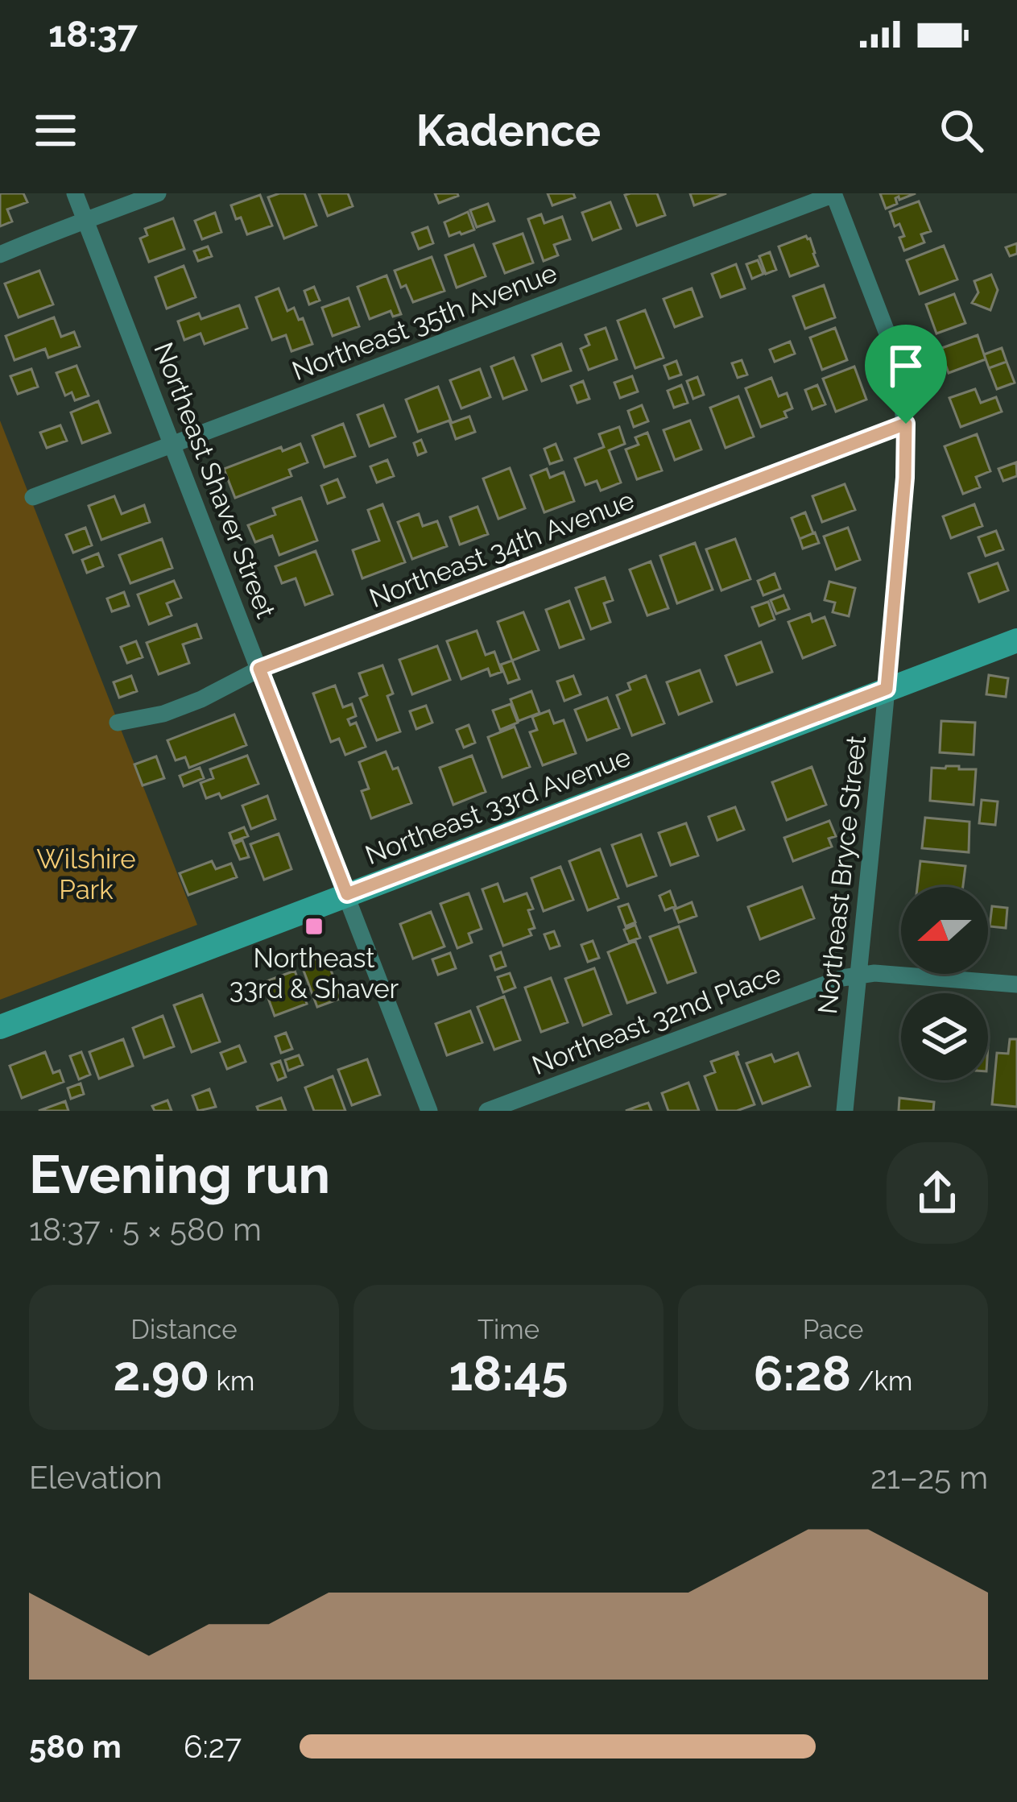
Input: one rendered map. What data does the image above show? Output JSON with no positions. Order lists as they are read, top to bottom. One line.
{"streets":{"main road":["Northeast 33rd Avenue"],"street":["Northeast 35th Avenue","Northeast Shaver Street","Northeast 34th Avenue","Northeast Bryce Street","Northeast 32nd Place"]},"crossings":[["Northeast 35th Avenue","Northeast Shaver Street"],["Northeast 35th Avenue","Northeast Bryce Street"],["Northeast Shaver Street","Northeast 34th Avenue"],["Northeast Shaver Street","Northeast 33rd Avenue"],["Northeast 34th Avenue","Northeast Bryce Street"],["Northeast 33rd Avenue","Northeast Bryce Street"],["Northeast Bryce Street","Northeast 32nd Place"]],"parks":["Wilshire Park"],"places":{"transit":["Northeast 33rd & Shaver"]},"north":"left","page":{"status":"18:37","header":"Kadence","heading":["Evening run","18:37 · 5 × 580 m"],"stats":[["Distance","2.90 km"],["Time","18:45"],["Pace","6:28 /km"]],"chart":["Elevation","21–25 m"],"list":[{"name":"580 m","note":"6:27"}]}}
